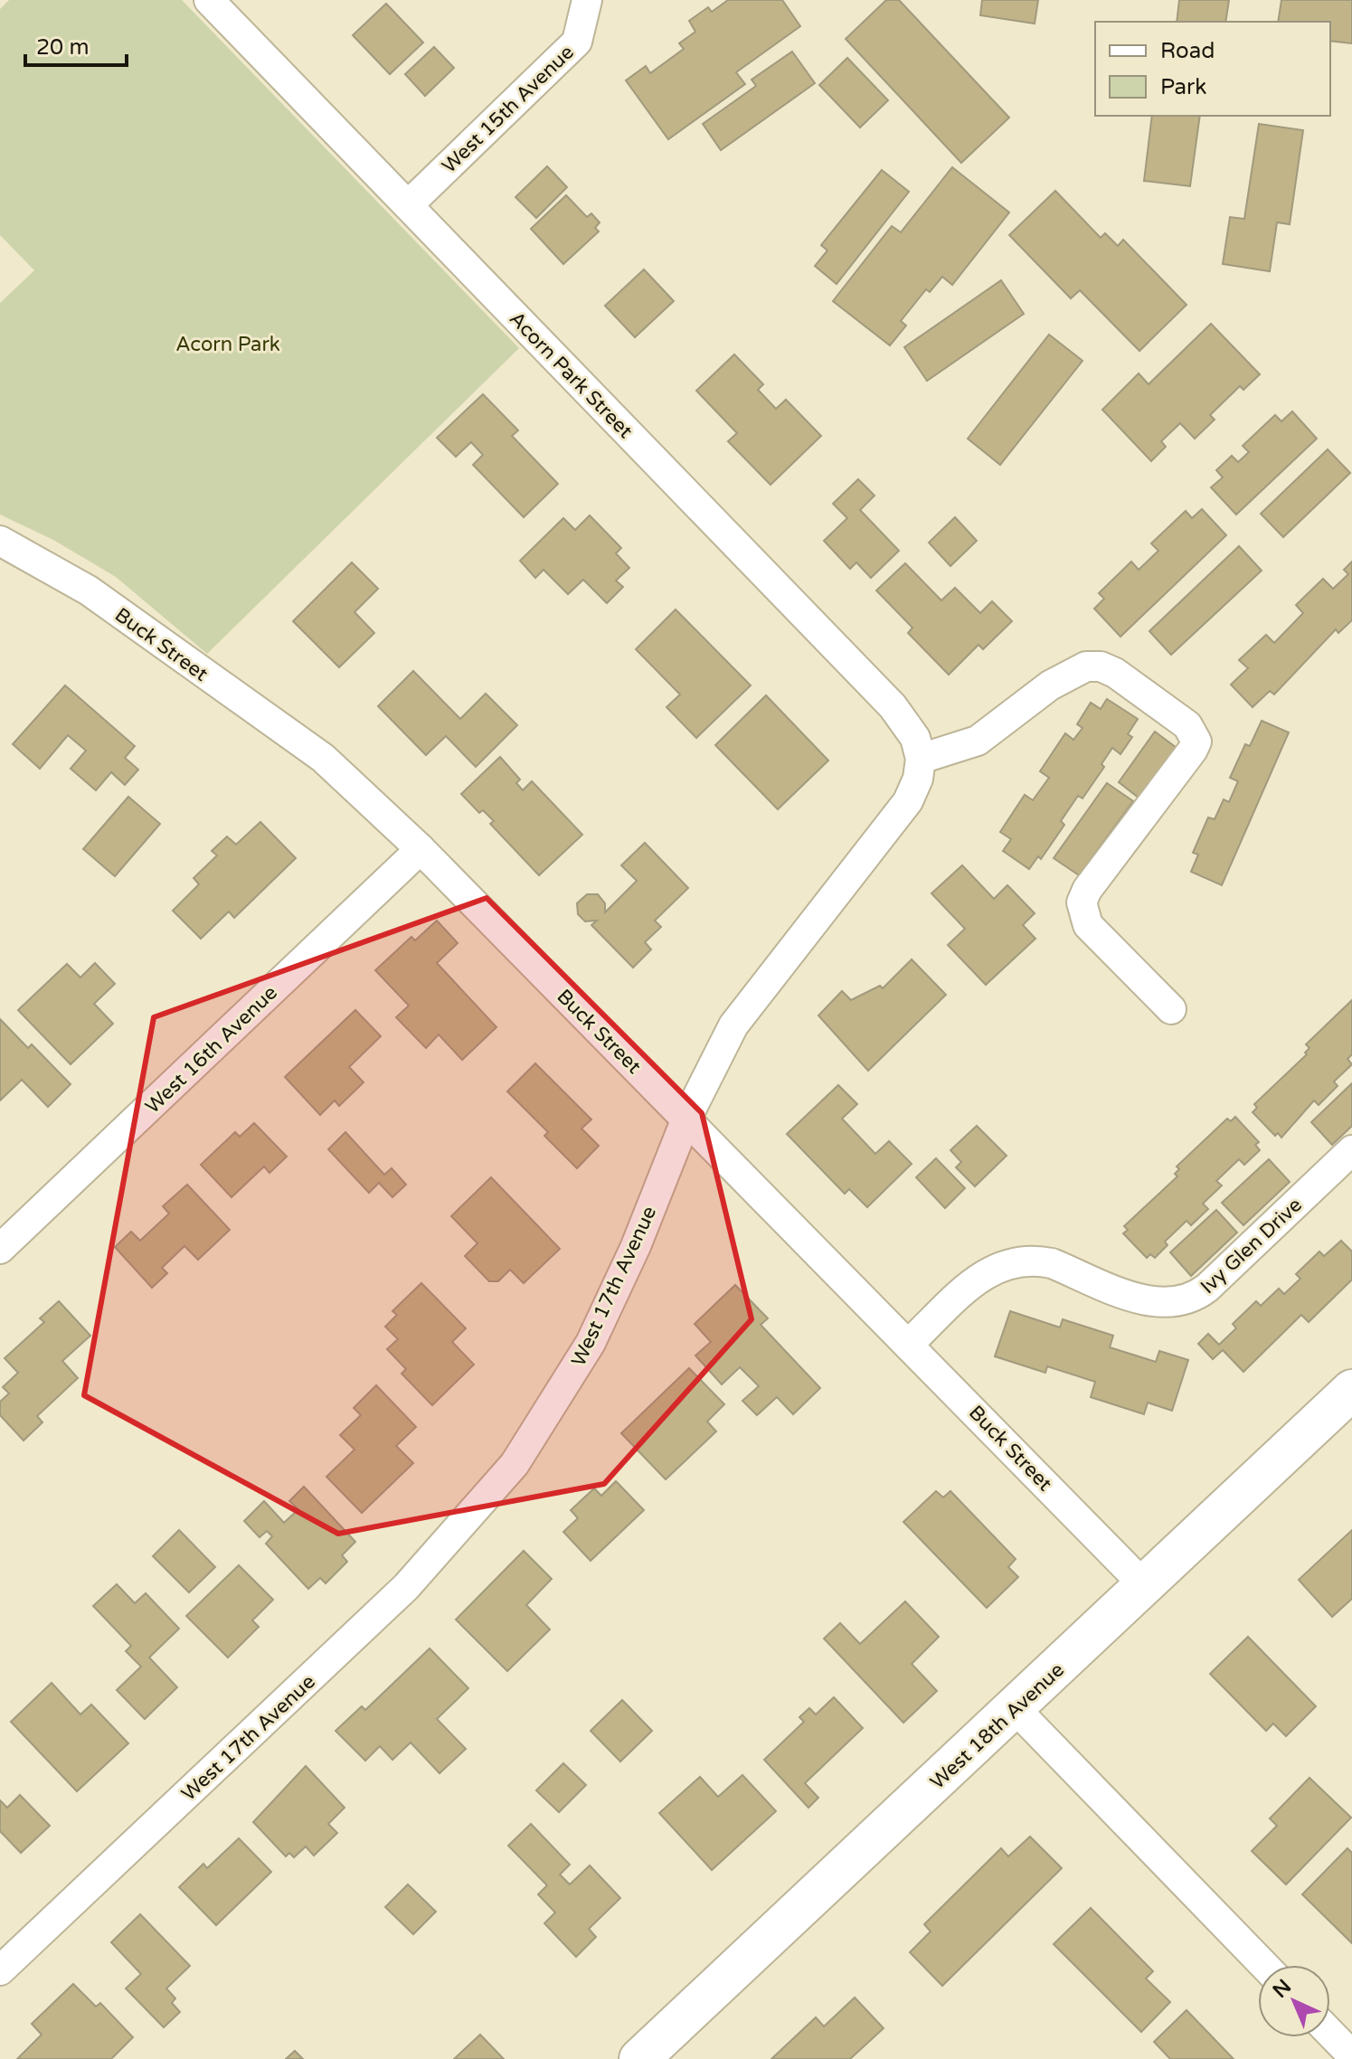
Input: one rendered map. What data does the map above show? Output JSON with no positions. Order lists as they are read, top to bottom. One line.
{"streets":{"main road":["West 18th Avenue"],"street":["West 15th Avenue","Acorn Park Street","Buck Street","West 16th Avenue","Ivy Glen Drive","West 17th Avenue"]},"crossings":[["West 15th Avenue","Acorn Park Street"],["Acorn Park Street","West 17th Avenue"],["Buck Street","West 16th Avenue"],["Buck Street","Ivy Glen Drive"],["Buck Street","West 17th Avenue"],["Buck Street","West 18th Avenue"]],"parks":["Acorn Park"],"legend":["Road","Park"],"scale_bar":"20 m","north":"top left"}
